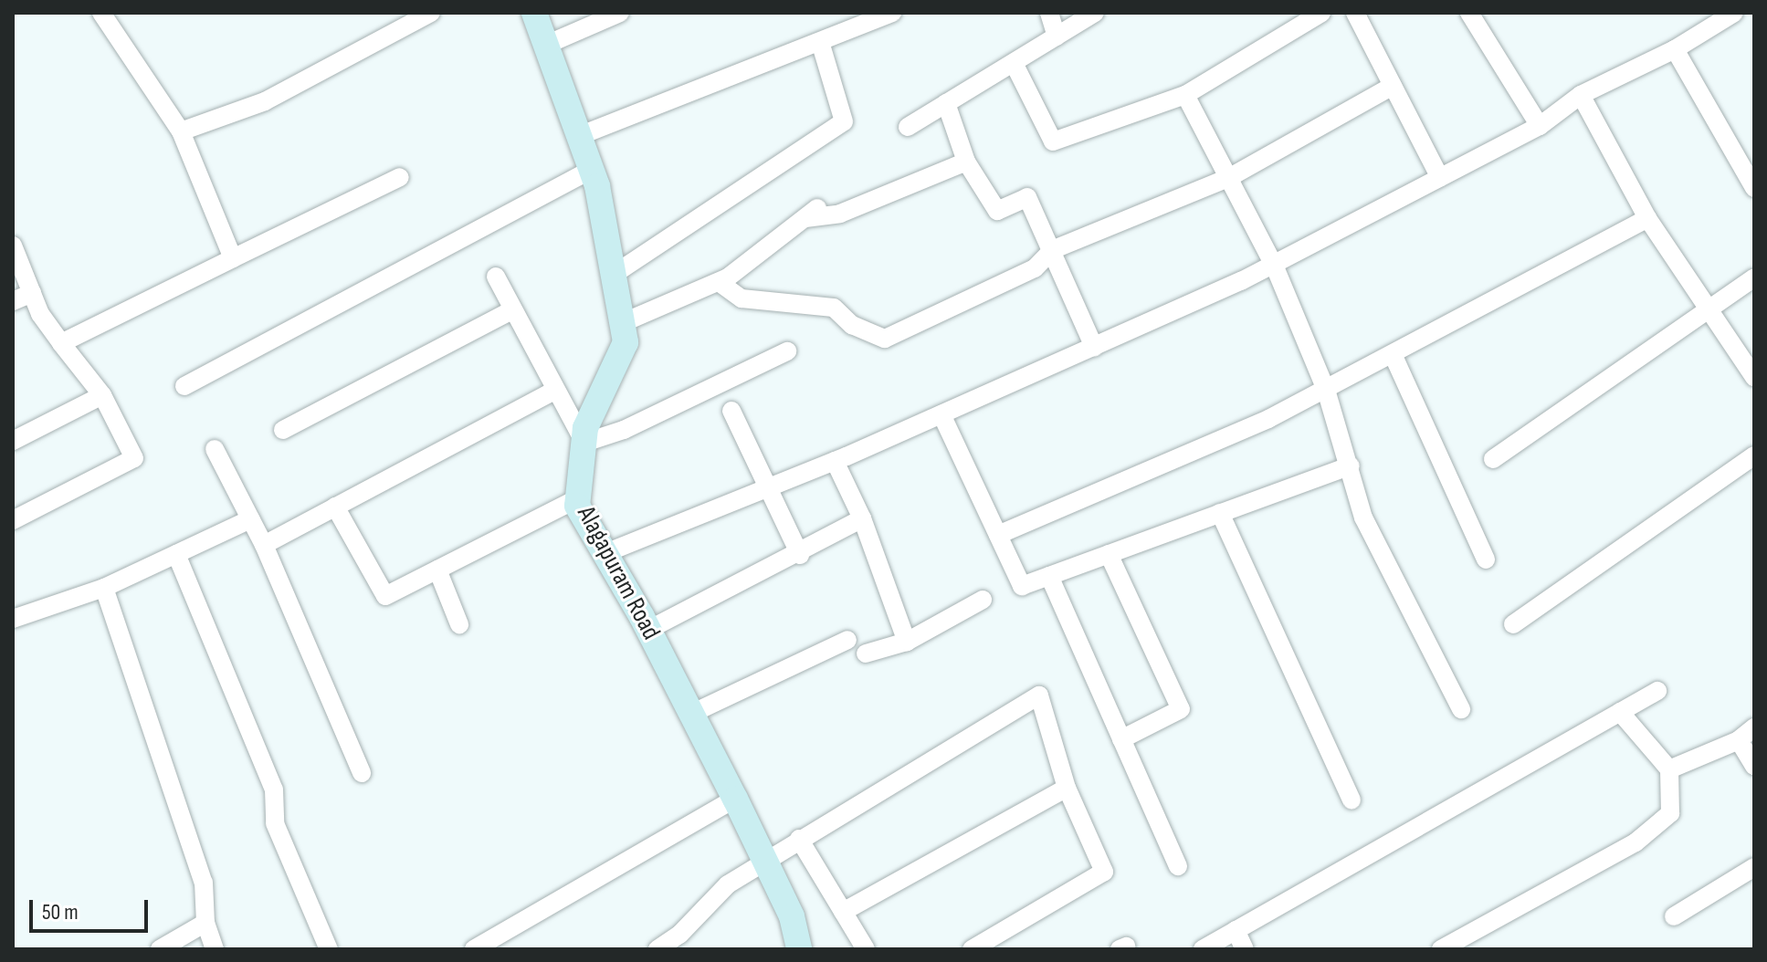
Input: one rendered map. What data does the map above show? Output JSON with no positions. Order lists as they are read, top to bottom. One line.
{"streets":{"main road":["Alagapuram Road"]},"scale_bar":"50 m"}
